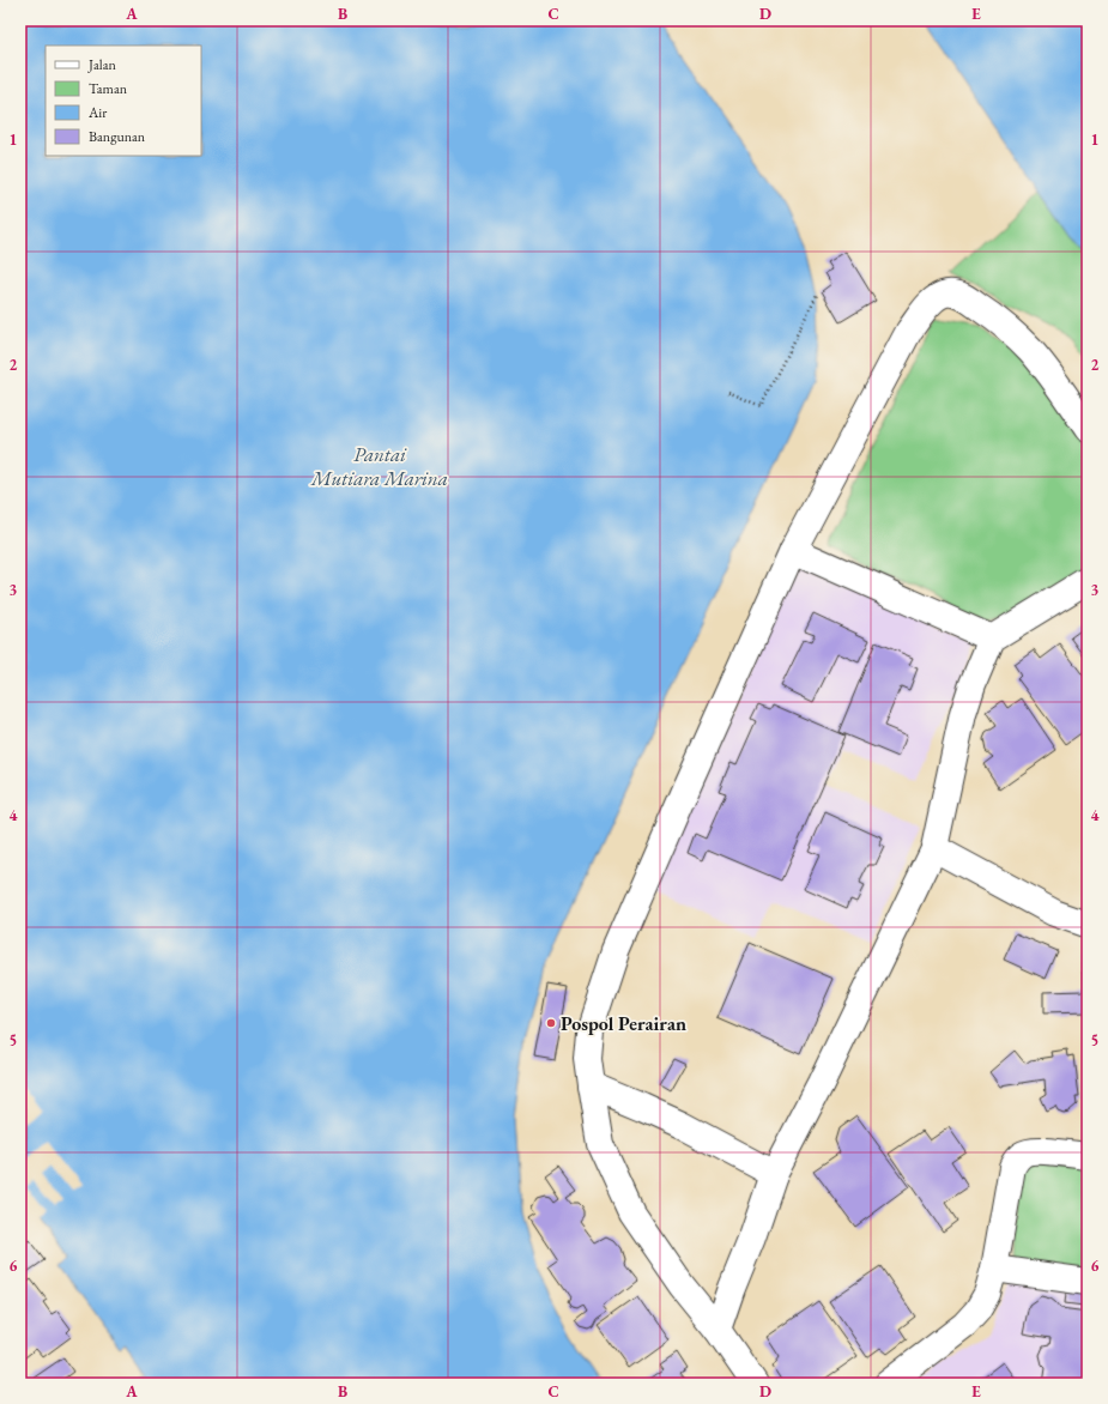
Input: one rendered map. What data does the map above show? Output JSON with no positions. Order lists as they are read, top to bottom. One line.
{"water":["Pantai Mutiara Marina"],"places":["Pospol Perairan"],"legend":["Jalan","Taman","Air","Bangunan"],"grid":{"columns":["A","B","C","D","E"],"rows":["1","2","3","4","5","6"]}}
